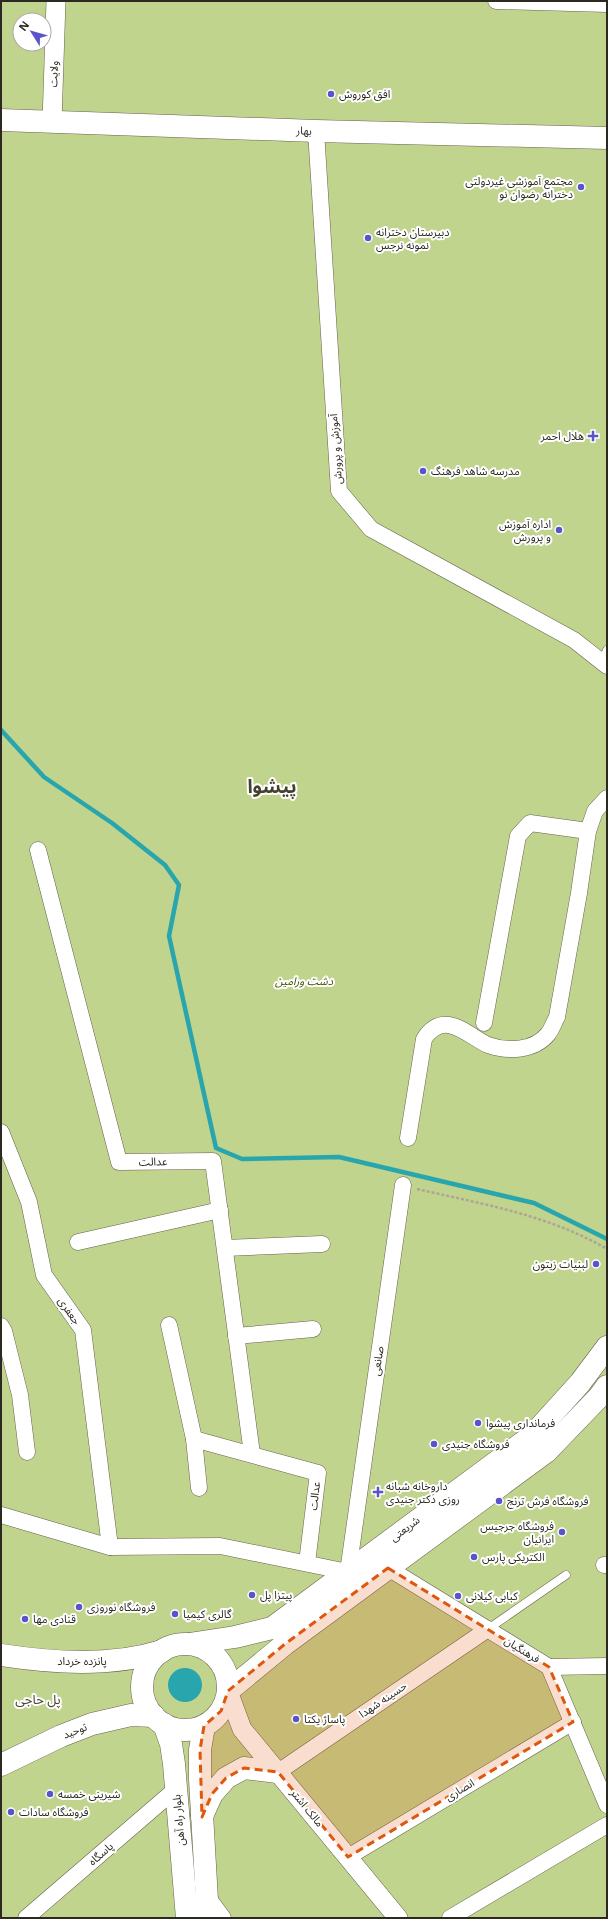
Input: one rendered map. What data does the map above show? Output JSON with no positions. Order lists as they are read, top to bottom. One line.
{"streets":{"main road":["بهار","شریعتی","پانزده خرداد","توحید","بلوار راه آهن"],"street":["ولایت","آموزش و پرورش","عدالت","جعفری","صانعی","فرهنگیان","حسینه شهدا","انصاری","مالک اشتر","پاسگاه"]},"crossings":[["ولایت","بهار"],["بهار","آموزش و پرورش"],["صانعی","شریعتی"],["شریعتی","فرهنگیان"],["شریعتی","پانزده خرداد"],["شریعتی","توحید"],["شریعتی","مالک اشتر"],["شریعتی","بلوار راه آهن"],["فرهنگیان","حسینه شهدا"],["فرهنگیان","انصاری"],["پانزده خرداد","توحید"],["پانزده خرداد","مالک اشتر"],["پانزده خرداد","بلوار راه آهن"],["حسینه شهدا","مالک اشتر"],["توحید","مالک اشتر"],["توحید","بلوار راه آهن"],["انصاری","مالک اشتر"],["مالک اشتر","بلوار راه آهن"],["بلوار راه آهن","پاسگاه"]],"districts":["پیشوا","پل حاجی"],"parks":["دشت ورامین"],"places":{"other":["افق کوروش","مجتمع آموزشی غیردولتی دخترانه رضوان نو","دبیرستان دخترانه نمونه نرجس","مدرسه شاهد فرهنگ","اداره آموزش و پرورش","لبنیات زیتون","فرمانداری پیشوا","فروشگاه جنیدی","فروشگاه فرش ترنج","فروشگاه جرجیس ایرانیان","الکتریکی پارس","پیتزا پل","کبابی کیلانی","فروشگاه نوروزی","گالری کیمیا","قنادی مها","پاساژ یکتا","شیرینی خمسه","فروشگاه سادات"],"health":["هلال احمر","داروخانه شبانه روزی دکتر جنیدی"]},"north":"top left"}
